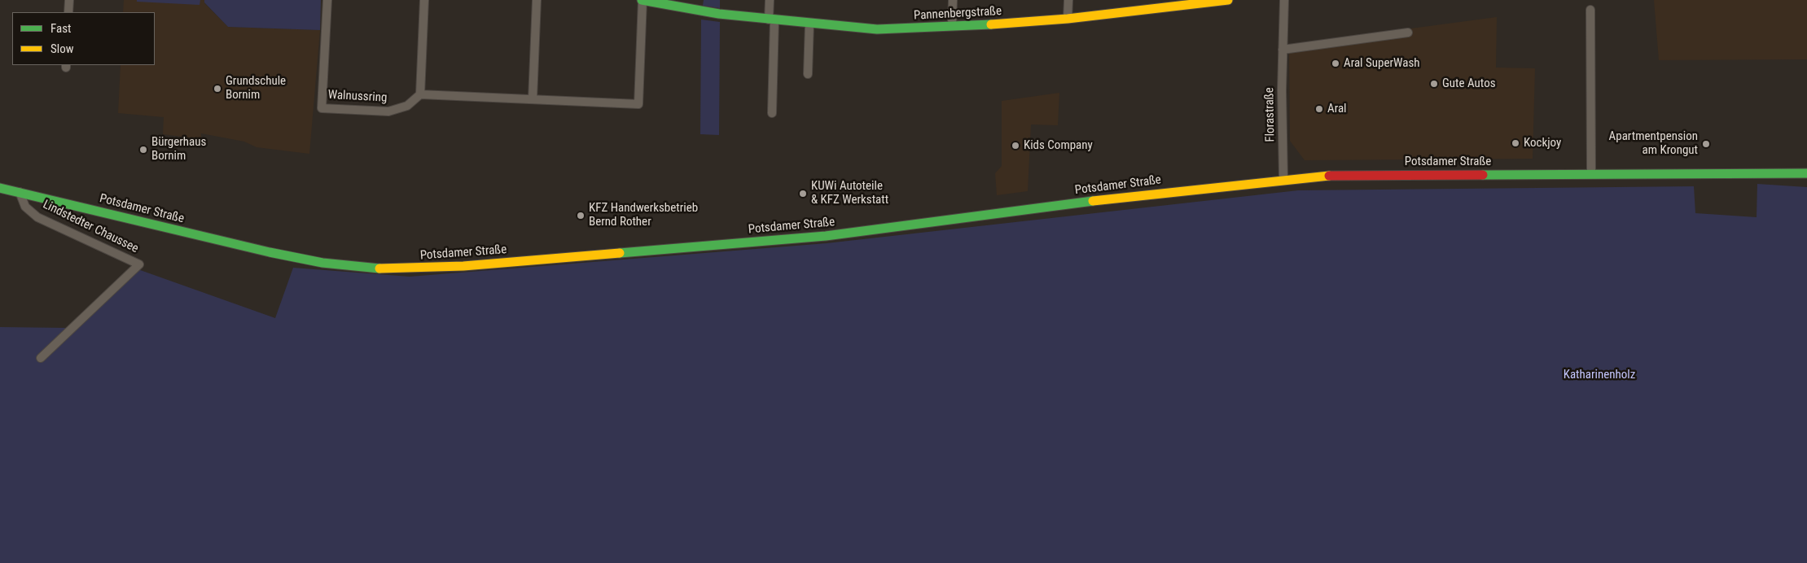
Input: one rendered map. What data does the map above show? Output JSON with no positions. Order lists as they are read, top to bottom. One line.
{"streets":{"main road":["Pannenbergstraße","Potsdamer Straße"],"street":["Walnussring","Florastraße","Lindstedter Chaussee"]},"crossings":[["Florastraße","Potsdamer Straße"],["Potsdamer Straße","Lindstedter Chaussee"]],"parks":["Katharinenholz"],"places":["Aral SuperWash","Gute Autos","Grundschule Bornim","Aral","Kockjoy","Apartmentpension am Krongut","Kids Company","Bürgerhaus Bornim","KUWi Autoteile & KFZ Werkstatt","KFZ Handwerksbetrieb Bernd Rother"],"legend":["Fast","Slow"]}
